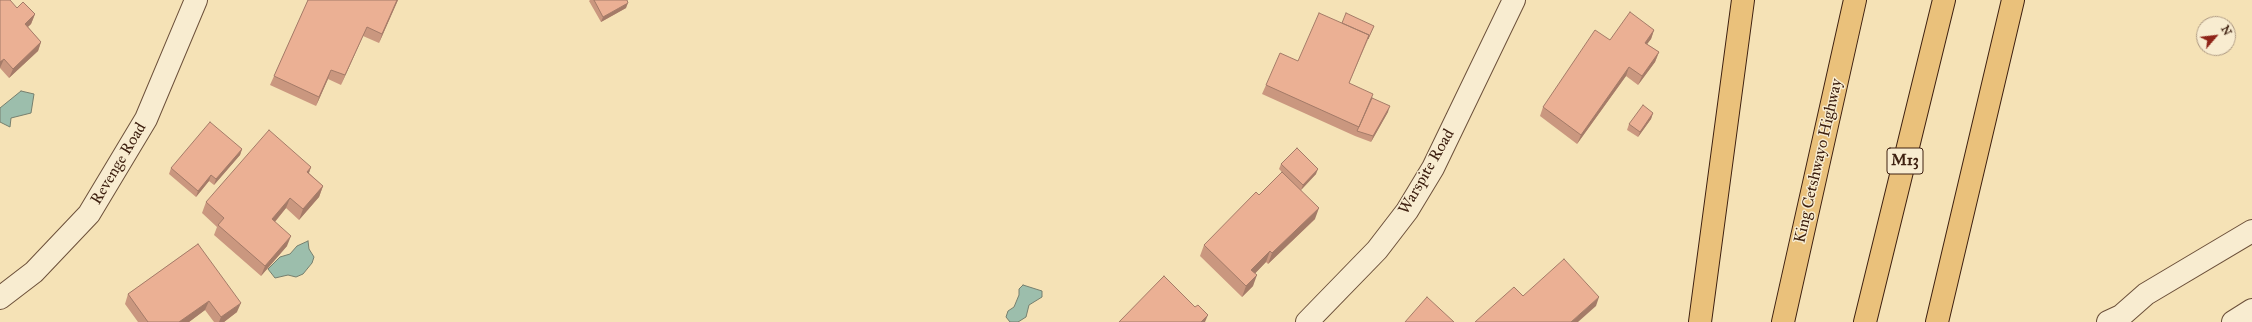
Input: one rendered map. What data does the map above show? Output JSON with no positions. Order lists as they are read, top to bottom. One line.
{"streets":{"highway":["King Cetshwayo Highway","M13"],"street":["Revenge Road","Warspite Road"]},"north":"top right"}
